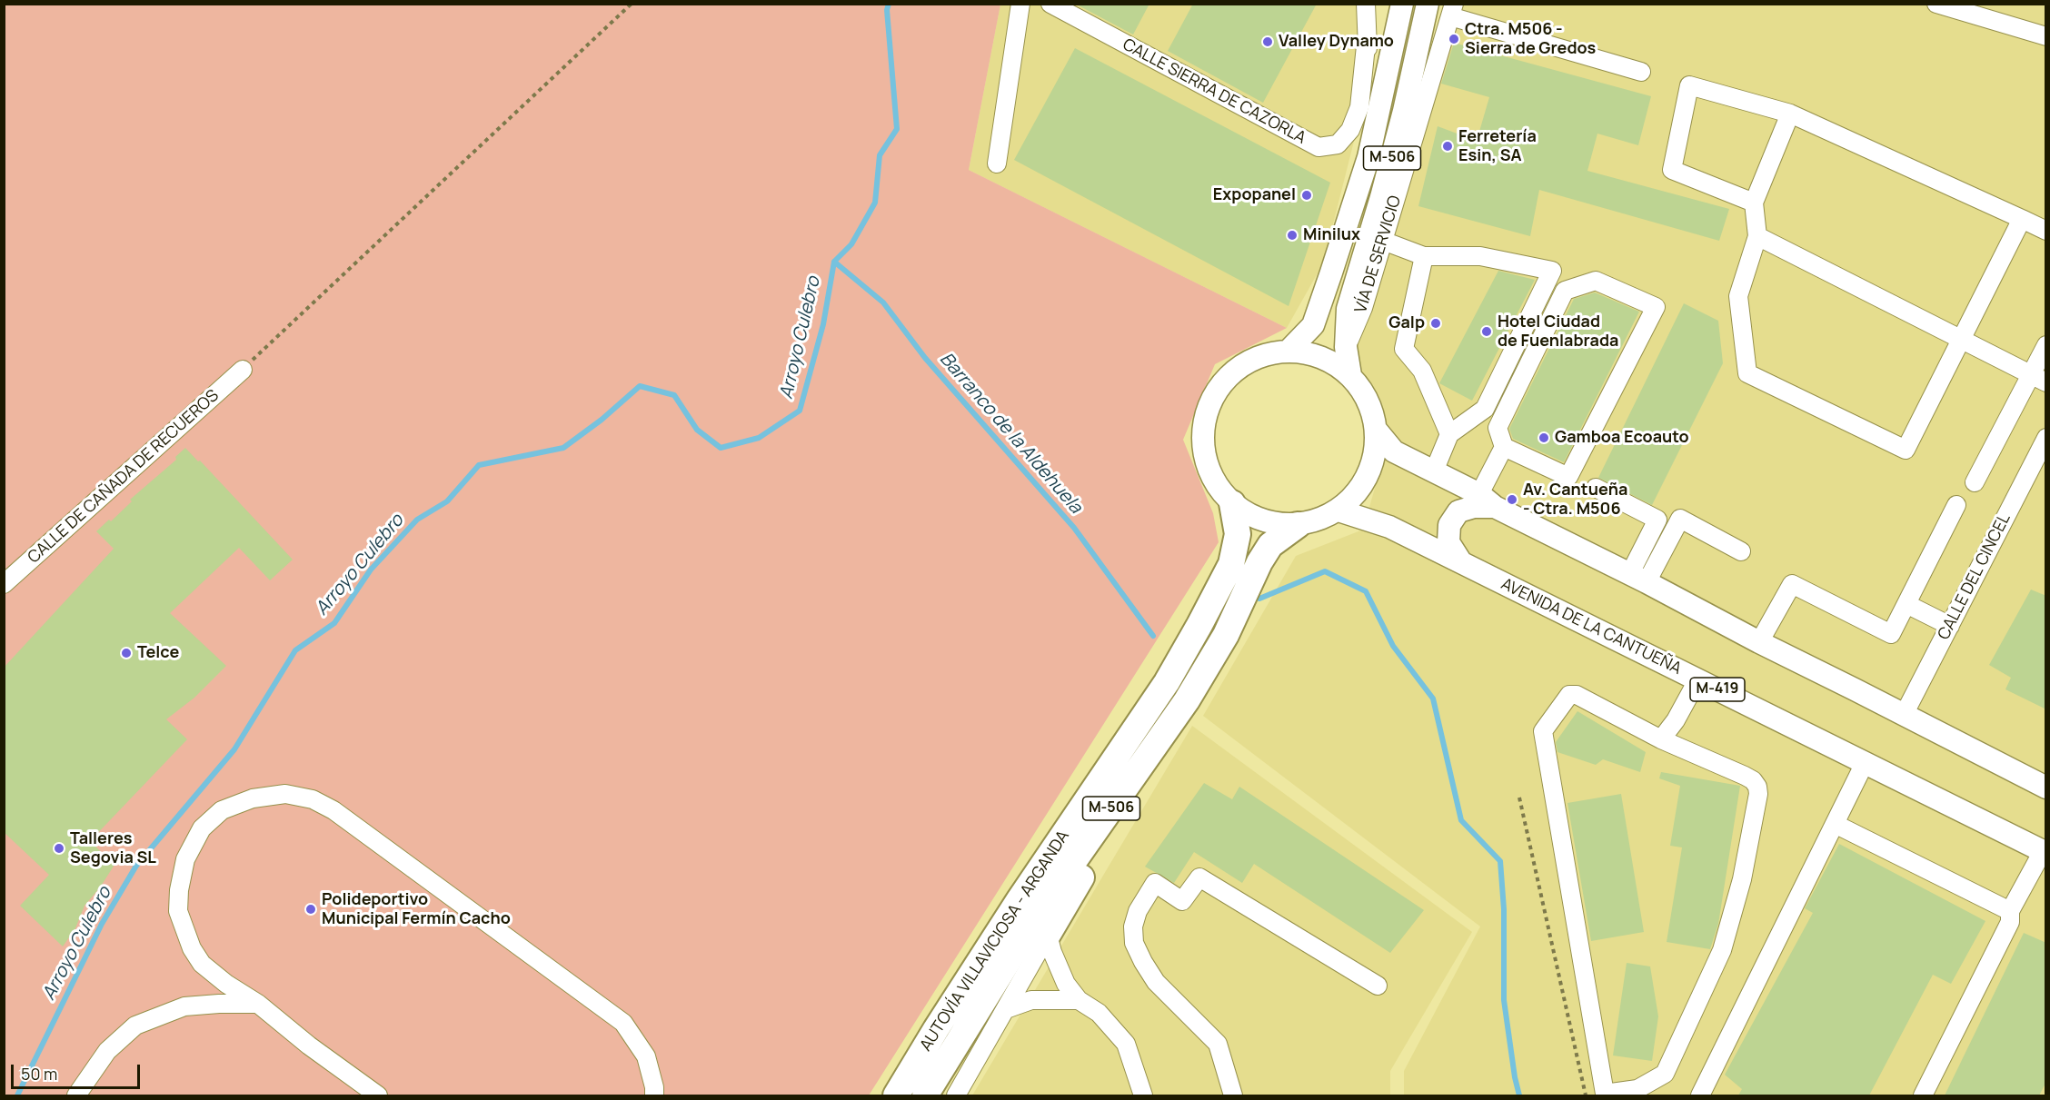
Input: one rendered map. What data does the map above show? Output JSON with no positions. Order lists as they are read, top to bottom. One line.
{"streets":{"highway":["M-506","AUTOVÍA VILLAVICIOSA - ARGANDA"],"main road":["AVENIDA DE LA CANTUEÑA","M-419"],"street":["CALLE SIERRA DE CAZORLA","VÍA DE SERVICIO","CALLE DE CAÑADA DE RECUEROS","CALLE DEL CINCEL"]},"crossings":[["M-506","VÍA DE SERVICIO"],["M-506","AVENIDA DE LA CANTUEÑA"],["M-506","AUTOVÍA VILLAVICIOSA - ARGANDA"],["AVENIDA DE LA CANTUEÑA","AUTOVÍA VILLAVICIOSA - ARGANDA"]],"water":["Arroyo Culebro","Barranco de la Aldehuela"],"places":["Ctra. M506 - Sierra de Gredos","Valley Dynamo","Ferretería Esin, SA","Expopanel","Minilux","Galp","Hotel Ciudad de Fuenlabrada","Gamboa Ecoauto","Av. Cantueña - Ctra. M506","Telce","Talleres Segovia SL","Polideportivo Municipal Fermín Cacho"],"scale_bar":"50 m"}
